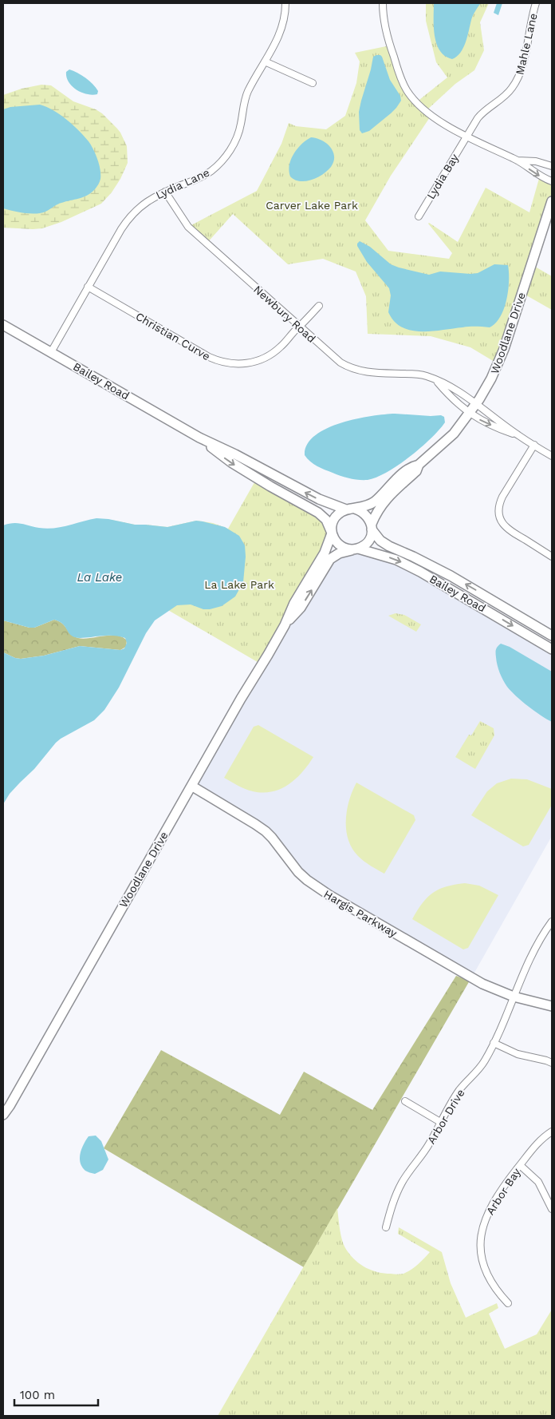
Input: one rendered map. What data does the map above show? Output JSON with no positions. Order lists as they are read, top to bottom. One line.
{"streets":{"street":["Mahle Lane","Lydia Bay","Lydia Lane","Newbury Road","Woodlane Drive","Christian Curve","Bailey Road","Hargis Parkway","Arbor Drive","Arbor Bay"]},"crossings":[["Mahle Lane","Lydia Bay"],["Lydia Lane","Newbury Road"],["Lydia Lane","Christian Curve"],["Lydia Lane","Bailey Road"],["Newbury Road","Woodlane Drive"],["Newbury Road","Christian Curve"],["Woodlane Drive","Bailey Road"],["Woodlane Drive","Hargis Parkway"],["Hargis Parkway","Arbor Drive"]],"water":["La Lake"],"parks":["Carver Lake Park","La Lake Park"],"scale_bar":"100 m"}
